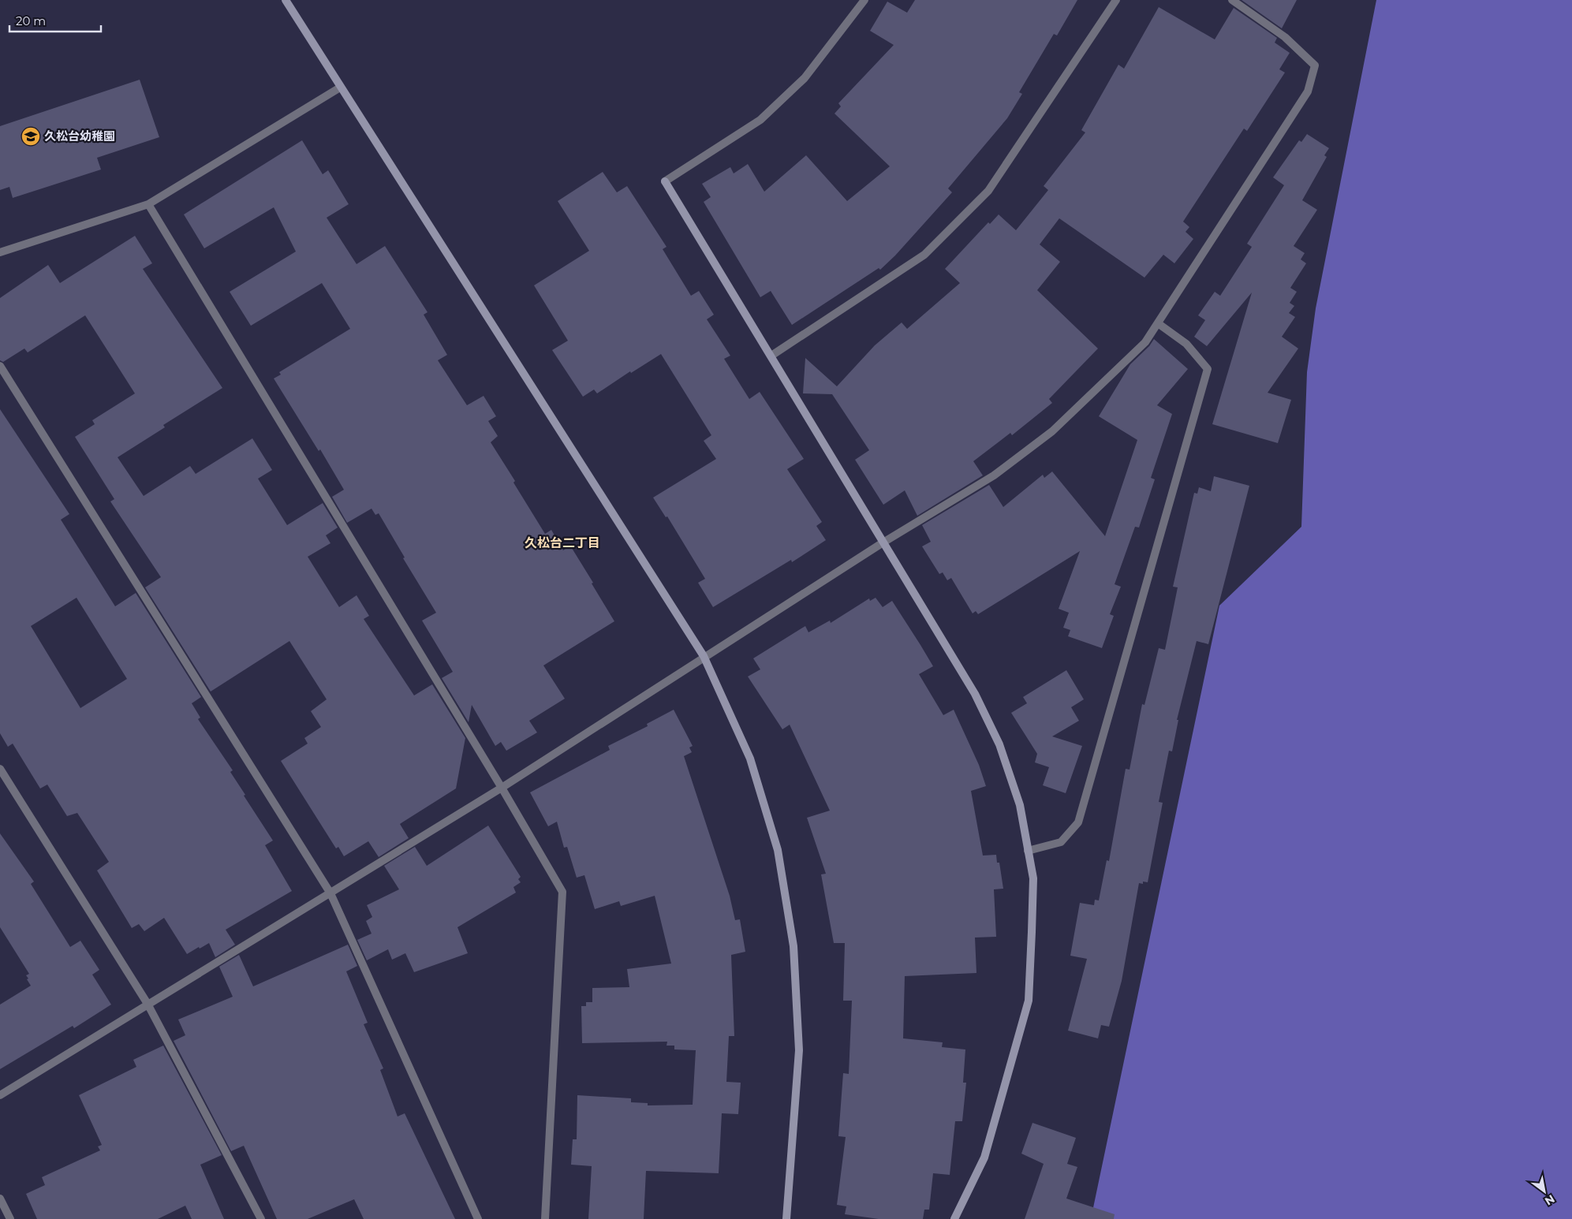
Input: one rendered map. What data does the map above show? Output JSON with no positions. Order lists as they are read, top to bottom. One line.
{"districts":["久松台二丁目"],"places":{"school or university":["久松台幼稚園"]},"scale_bar":"20 m","north":"bottom right"}
